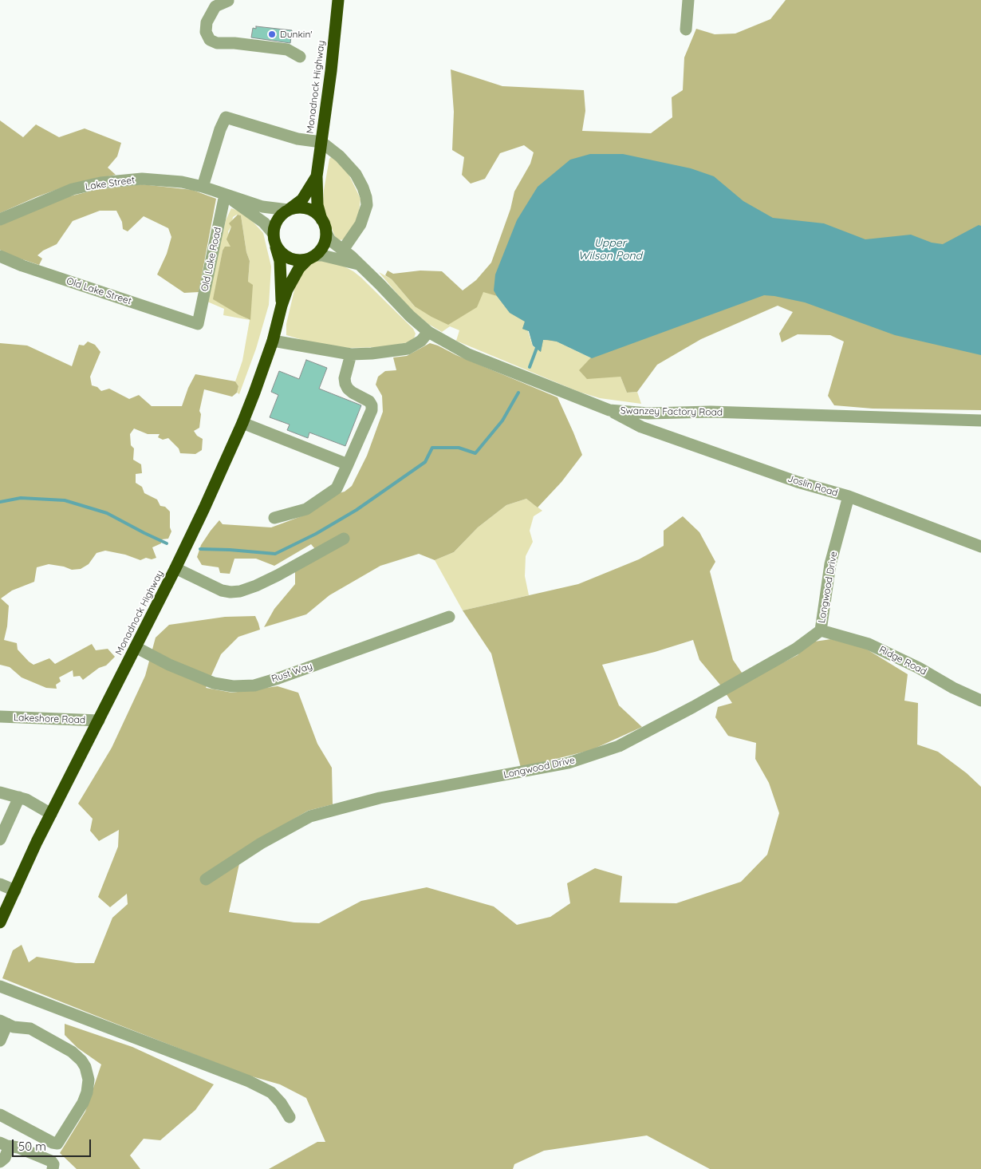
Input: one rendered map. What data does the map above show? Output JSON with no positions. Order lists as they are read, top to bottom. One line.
{"streets":{"highway":["Monadnock Highway"],"street":["Lake Street","Old Lake Road","Old Lake Street","Swanzey Factory Road","Joslin Road","Longwood Drive","Ridge Road","Rust Way","Lakeshore Road"]},"crossings":[["Monadnock Highway","Lake Street"],["Monadnock Highway","Swanzey Factory Road"],["Monadnock Highway","Rust Way"],["Monadnock Highway","Lakeshore Road"],["Lake Street","Old Lake Road"],["Lake Street","Swanzey Factory Road"],["Old Lake Road","Old Lake Street"],["Swanzey Factory Road","Joslin Road"],["Joslin Road","Longwood Drive"],["Longwood Drive","Ridge Road"]],"water":["Upper Wilson Pond"],"places":["Dunkin'"],"scale_bar":"50 m"}
